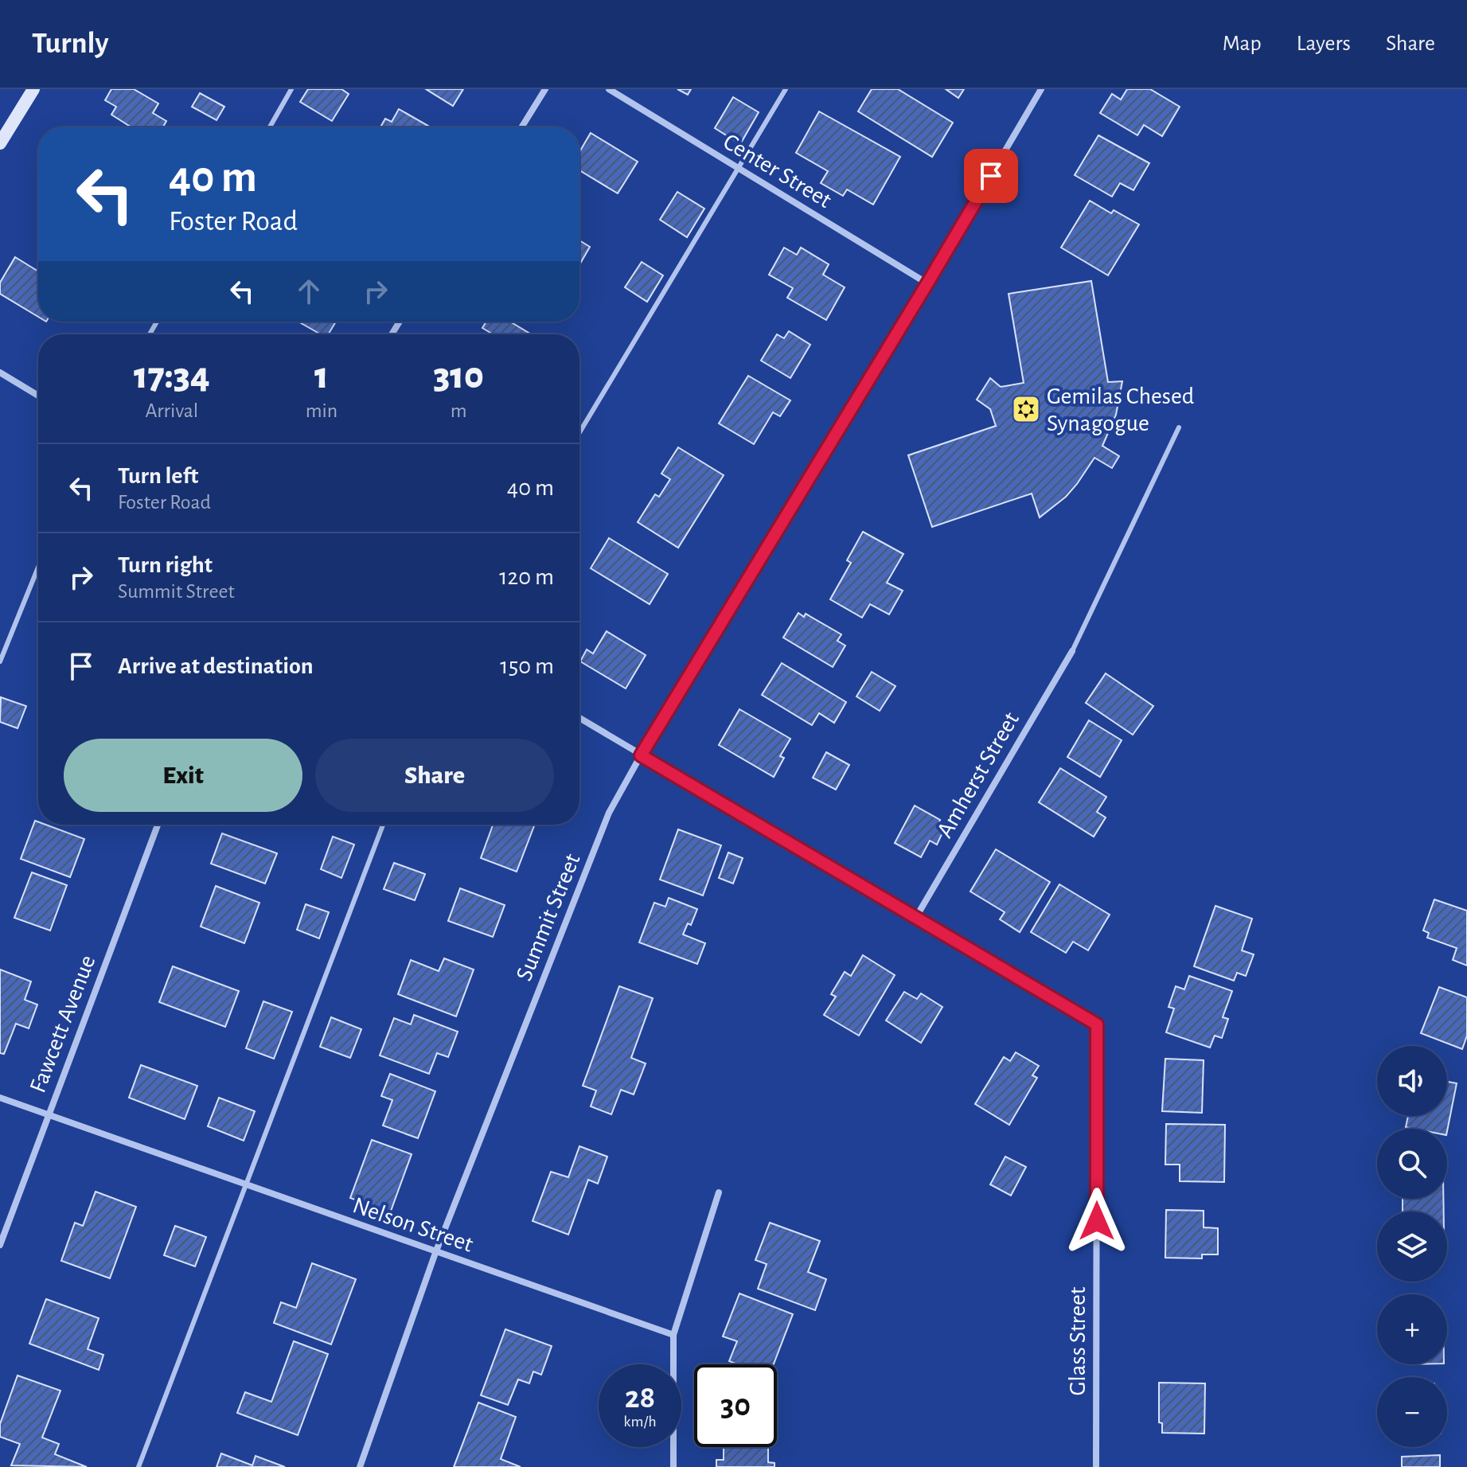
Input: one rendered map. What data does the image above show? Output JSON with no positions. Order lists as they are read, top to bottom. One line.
{"streets":{"street":["Center Street","Amherst Street","Summit Street","Fawcett Avenue","Nelson Street","Glass Street"]},"crossings":[["Center Street","Summit Street"],["Amherst Street","Glass Street"],["Summit Street","Nelson Street"],["Fawcett Avenue","Nelson Street"]],"places":{"synagogue":["Gemilas Chesed Synagogue"]},"page":{"header":"Turnly","nav":["Map","Layers","Share"],"turn":["40 m","Foster Road"],"eta":["17:34","Arrival","1","min","310","m"],"list":[{"name":"Turn left","note":"Foster Road","value":"40 m"},{"name":"Turn right","note":"Summit Street","value":"120 m"},{"name":"Arrive at destination","value":"150 m"}],"buttons":["Exit","Share"],"map_buttons":["+","−"],"speed":"28 km/h","limit":"30"}}
